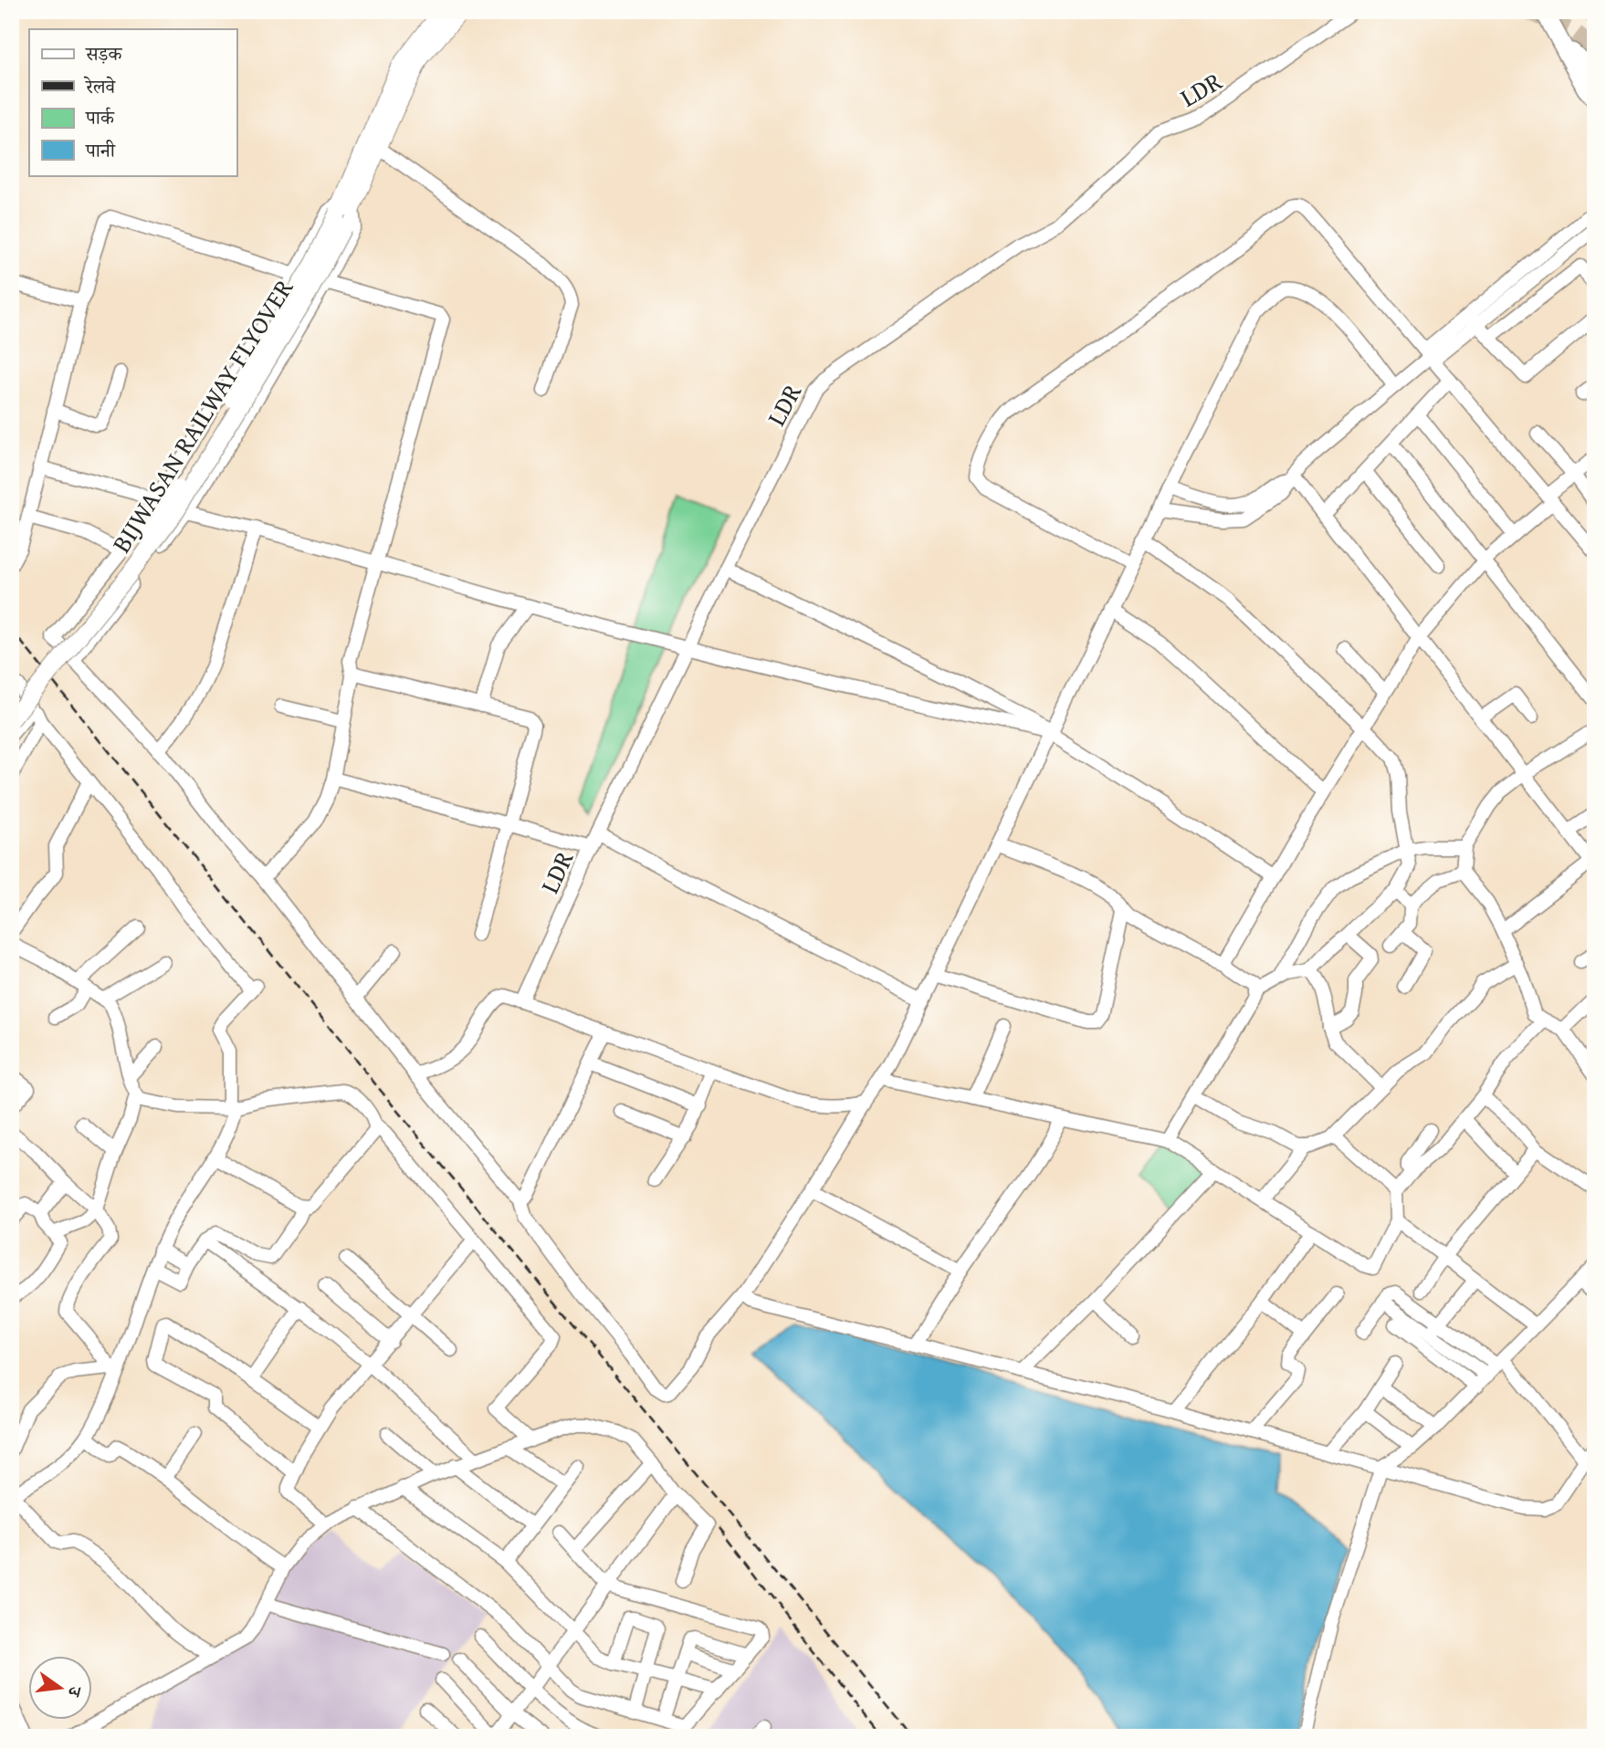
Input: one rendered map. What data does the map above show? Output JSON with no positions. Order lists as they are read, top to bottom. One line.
{"streets":{"main road":["BIJWASAN RAILWAY FLYOVER"],"street":["LDR"]},"legend":["सड़क","रेलवे","पार्क","पानी"],"north":"right"}
